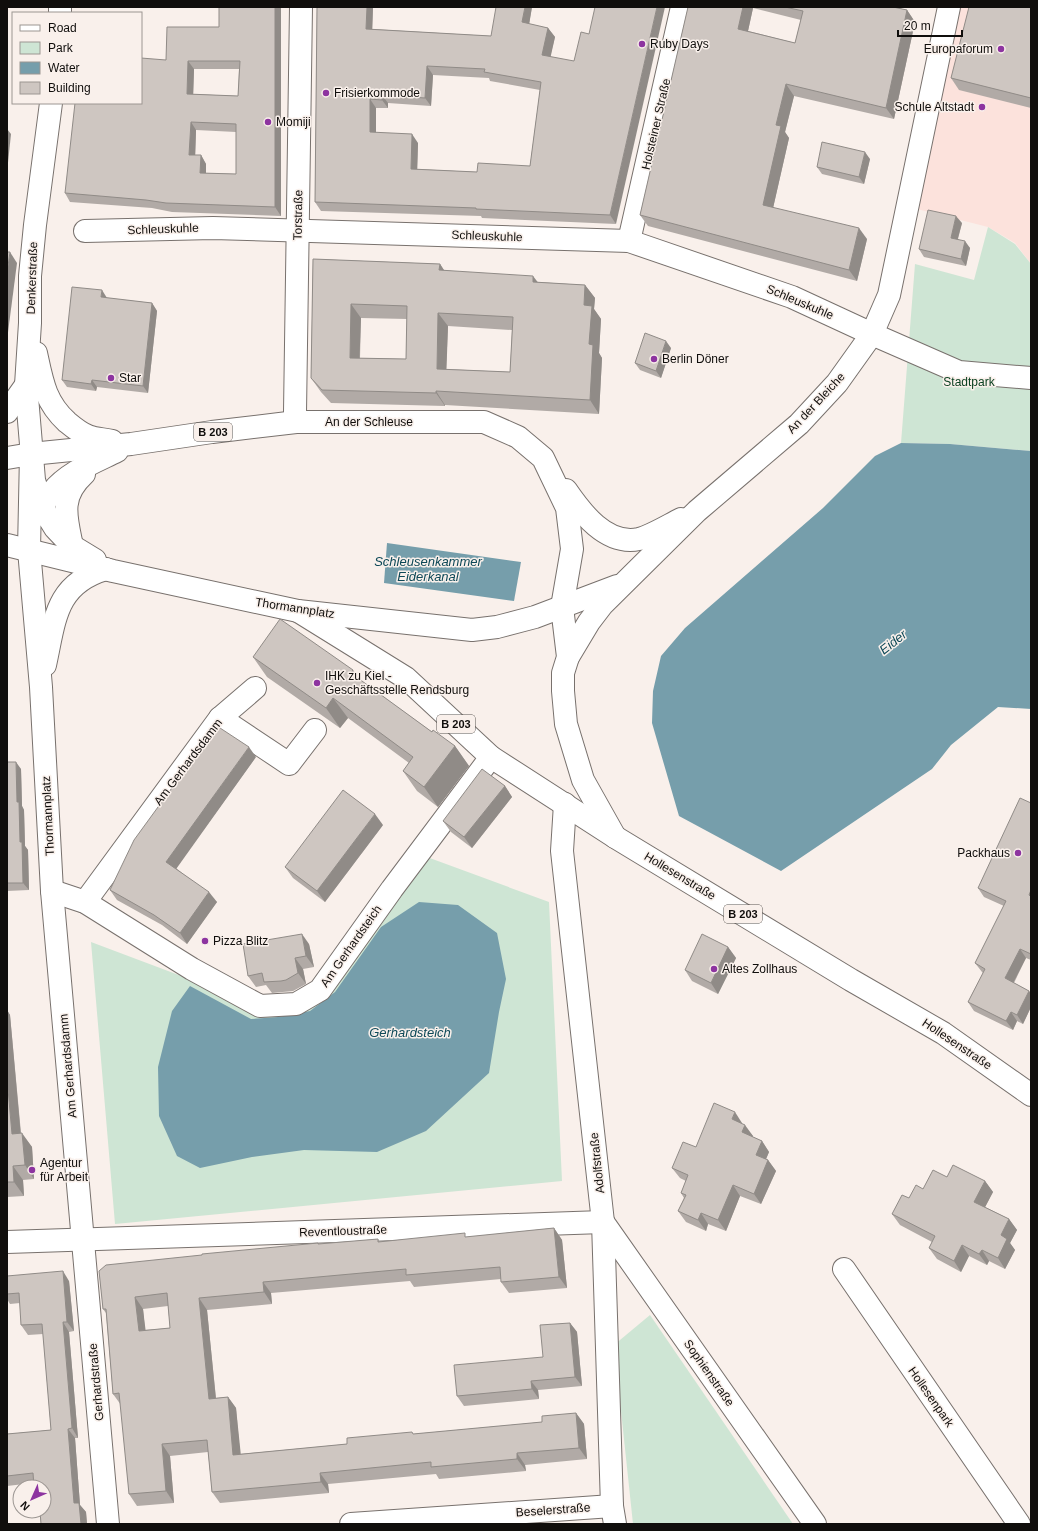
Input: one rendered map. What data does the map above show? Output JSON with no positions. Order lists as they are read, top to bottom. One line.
{"streets":{"main road":["Holsteiner Straße","Torstraße","Schleuskuhle","Denkerstraße","An der Bleiche","An der Schleuse","B 203","Thormannplatz","Am Gerhardsdamm","Hollesenstraße","Am Gerhardsteich","Adolfstraße","Reventloustraße","Sophienstraße","Gerhardstraße","Hollesenpark","Beselerstraße"]},"crossings":[["Holsteiner Straße","Schleuskuhle"],["Torstraße","Schleuskuhle"],["Torstraße","An der Schleuse"],["Schleuskuhle","An der Bleiche"],["Denkerstraße","An der Schleuse"],["Denkerstraße","B 203"],["Denkerstraße","Thormannplatz"],["An der Bleiche","An der Schleuse"],["An der Bleiche","Thormannplatz"],["An der Bleiche","Hollesenstraße"],["An der Schleuse","B 203"],["An der Schleuse","Thormannplatz"],["An der Schleuse","Hollesenstraße"],["B 203","Thormannplatz"],["B 203","Hollesenstraße"],["B 203","Am Gerhardsteich"],["B 203","Adolfstraße"],["Thormannplatz","Am Gerhardsdamm"],["Thormannplatz","Hollesenstraße"],["Thormannplatz","Am Gerhardsteich"],["Am Gerhardsdamm","Am Gerhardsteich"],["Am Gerhardsdamm","Reventloustraße"],["Am Gerhardsdamm","Gerhardstraße"],["Adolfstraße","Reventloustraße"],["Adolfstraße","Sophienstraße"],["Adolfstraße","Beselerstraße"],["Reventloustraße","Sophienstraße"],["Reventloustraße","Gerhardstraße"]],"water":["Schleusenkammer Eiderkanal","Eider","Gerhardsteich"],"parks":["Stadtpark"],"places":["Ruby Days","Europaforum","Frisierkommode","Schule Altstadt","Momiji","Berlin Döner","Star","IHK zu Kiel - Geschäftsstelle Rendsburg","Packhaus","Pizza Blitz","Altes Zollhaus","Agentur für Arbeit"],"legend":["Road","Park","Water","Building"],"scale_bar":"20 m","north":"bottom left"}
